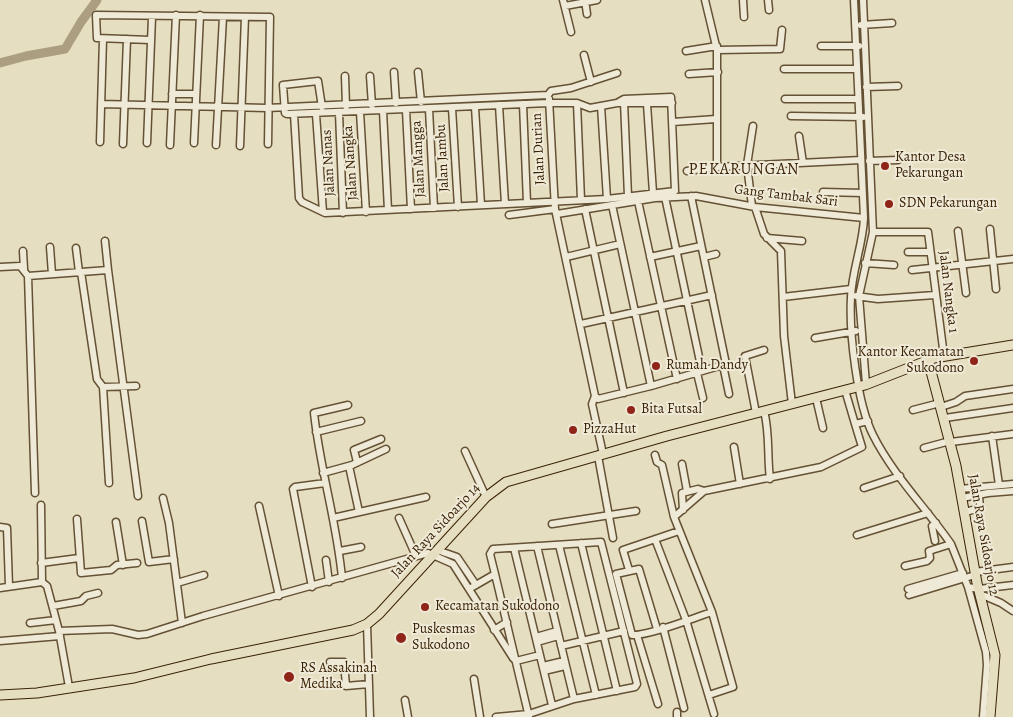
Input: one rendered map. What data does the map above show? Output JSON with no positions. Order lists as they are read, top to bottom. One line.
{"streets":{"main road":["Jalan Raya Sidoarjo 14","Jalan Raya Sidoarjo 12"],"street":["Jalan Durian","Jalan Jambu","Jalan Mangga","Jalan Nanas","Jalan Nangka","Gang Tambak Sari","Jalan Nangka 1"]},"crossings":[["Jalan Durian","Gang Tambak Sari"],["Jalan Durian","Jalan Raya Sidoarjo 14"],["Jalan Nangka 1","Jalan Raya Sidoarjo 14"],["Jalan Raya Sidoarjo 14","Jalan Raya Sidoarjo 12"]],"districts":["PEKARUNGAN"],"places":["Kantor Desa Pekarungan","SDN Pekarungan","Kantor Kecamatan Sukodono","Rumah Dandy","Bita Futsal","PizzaHut","Kecamatan Sukodono","Puskesmas Sukodono","RS Assakinah Medika"]}
